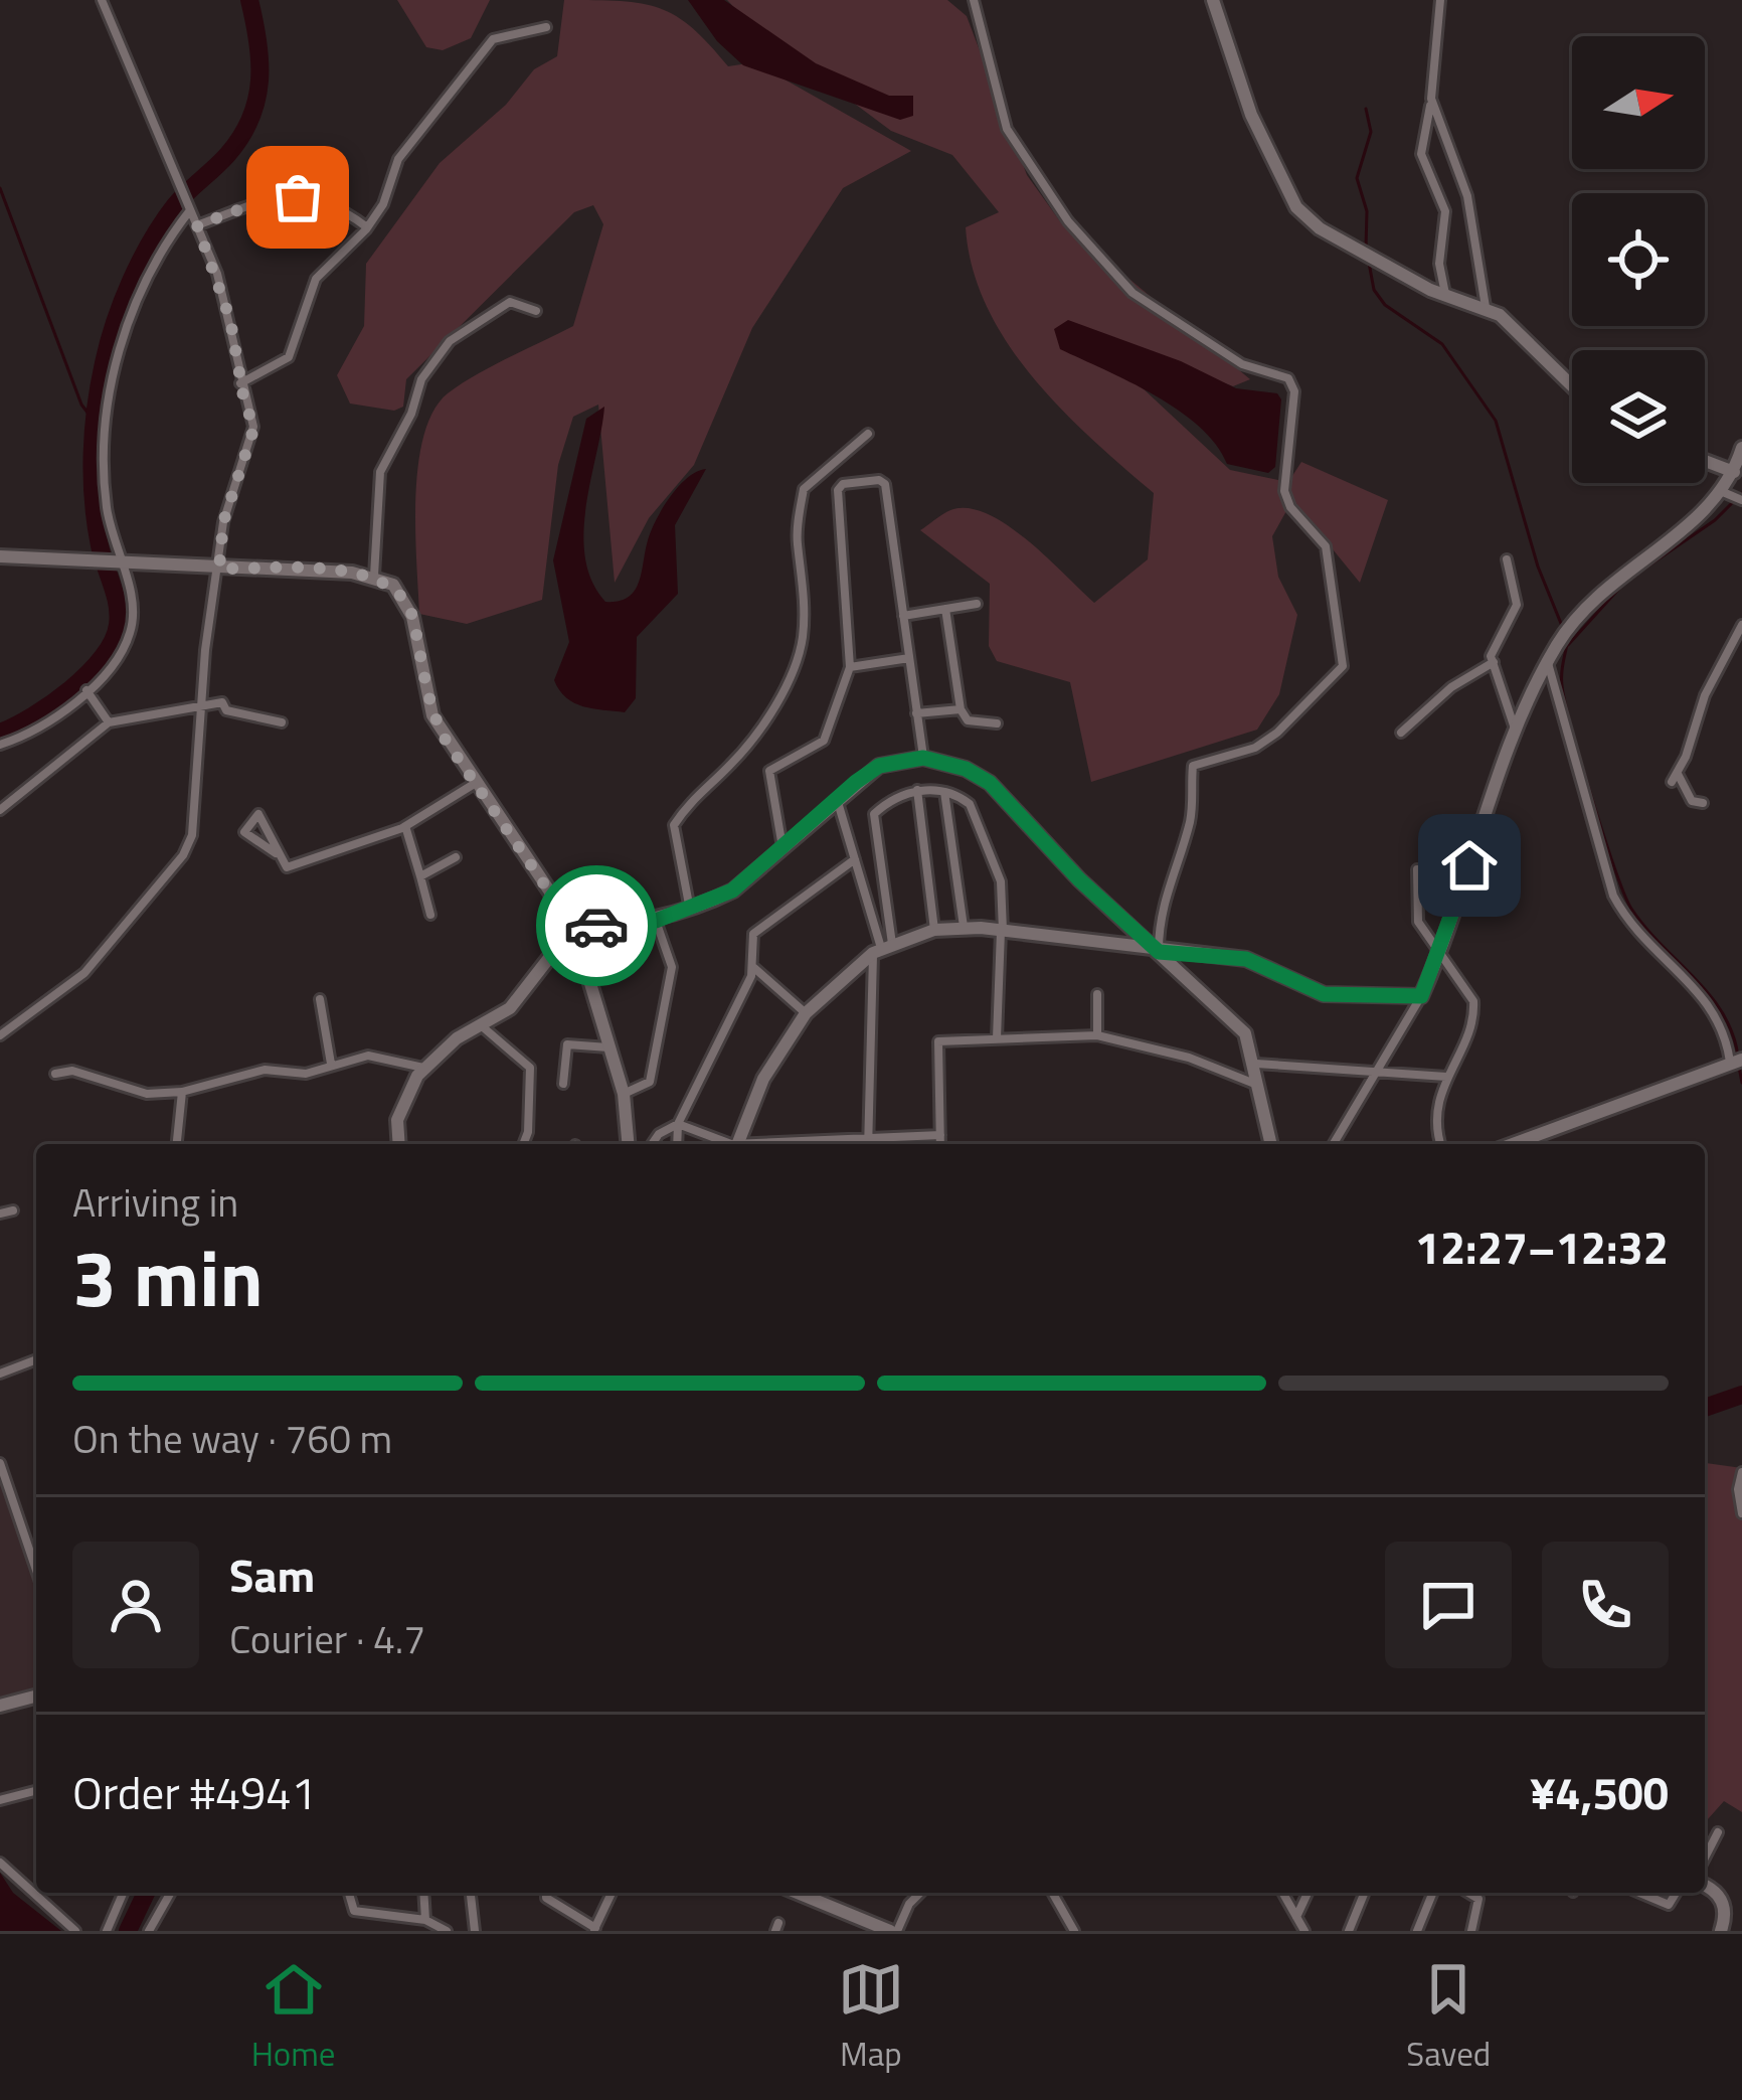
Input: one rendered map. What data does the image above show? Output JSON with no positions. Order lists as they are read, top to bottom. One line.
{"north":"right","page":{"heading":["3 min","Arriving in","12:27–12:32"],"panel":["Sam","Courier · 4.7","Order #4941","¥4,500"],"bar":"On the way · 760 m","tabs":["Home","Map","Saved"]}}
